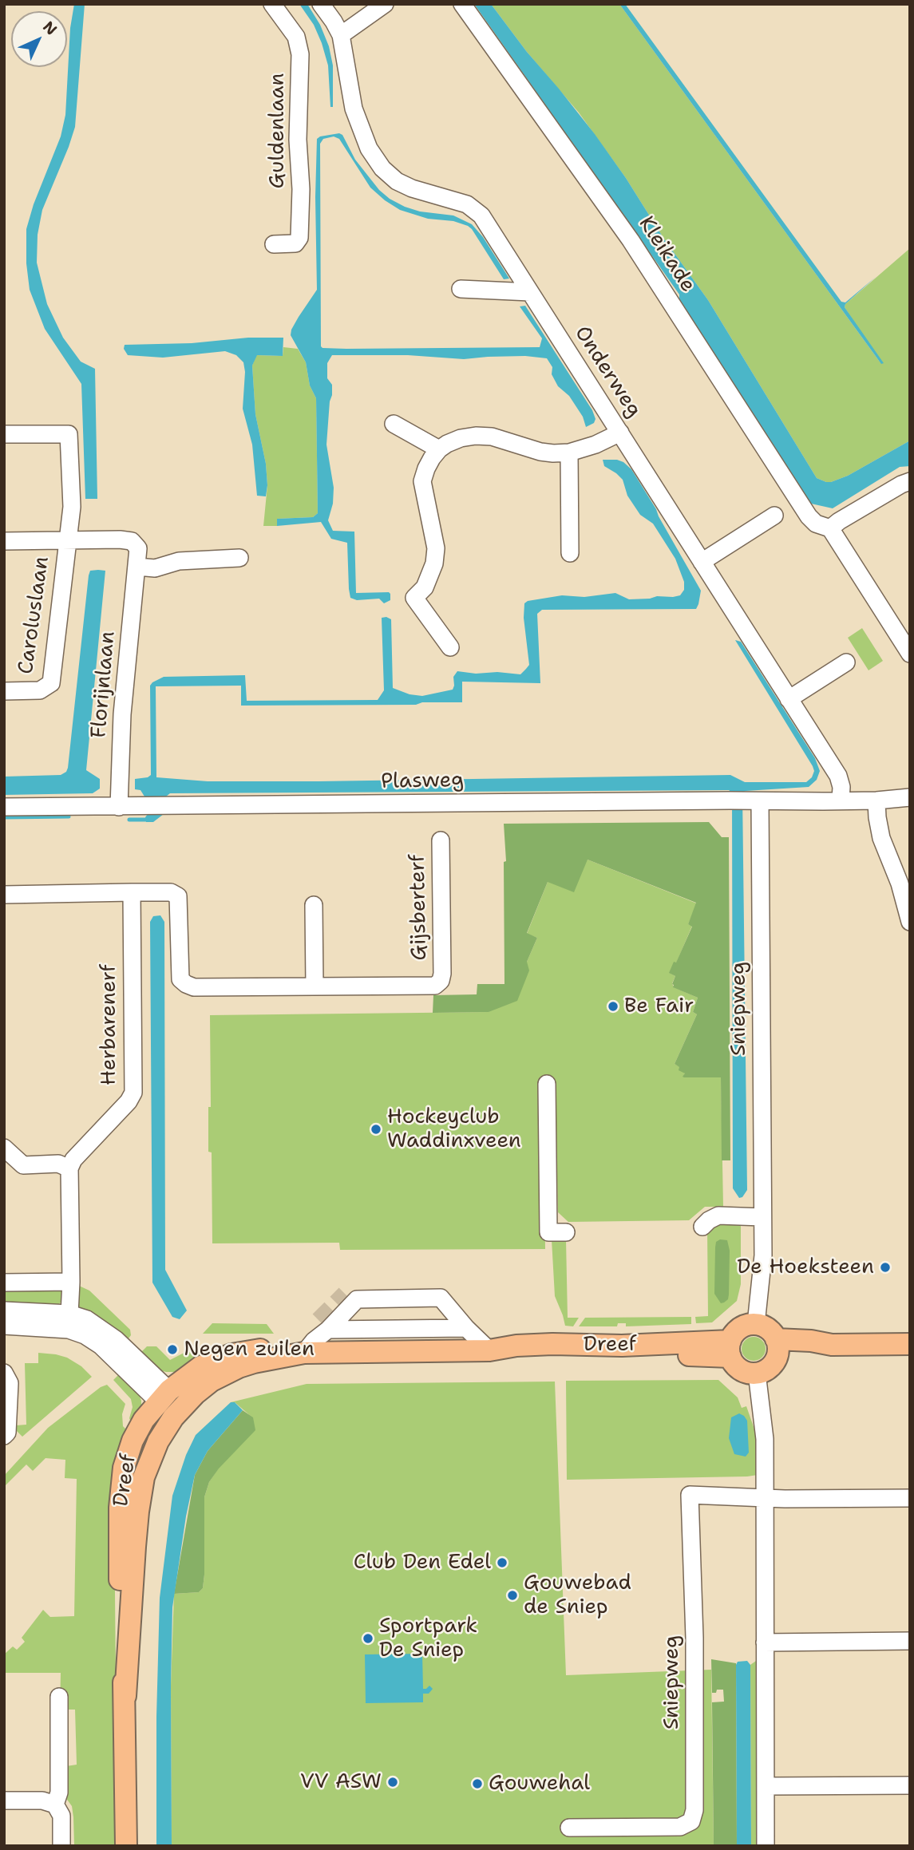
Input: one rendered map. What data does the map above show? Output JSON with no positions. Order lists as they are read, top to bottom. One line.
{"streets":{"main road":["Dreef"],"street":["Guldenlaan","Kleikade","Onderweg","Caroluslaan","Florijnlaan","Plasweg","Gijsberterf","Sniepweg","Herbarenerf"]},"crossings":[["Onderweg","Plasweg"],["Caroluslaan","Florijnlaan"],["Florijnlaan","Plasweg"],["Plasweg","Sniepweg"],["Gijsberterf","Herbarenerf"],["Sniepweg","Dreef"]],"places":["Be Fair","Hockeyclub Waddinxveen","De Hoeksteen","Negen zuilen","Club Den Edel","Gouwebad de Sniep","Sportpark De Sniep","VV ASW","Gouwehal"],"north":"top right"}
